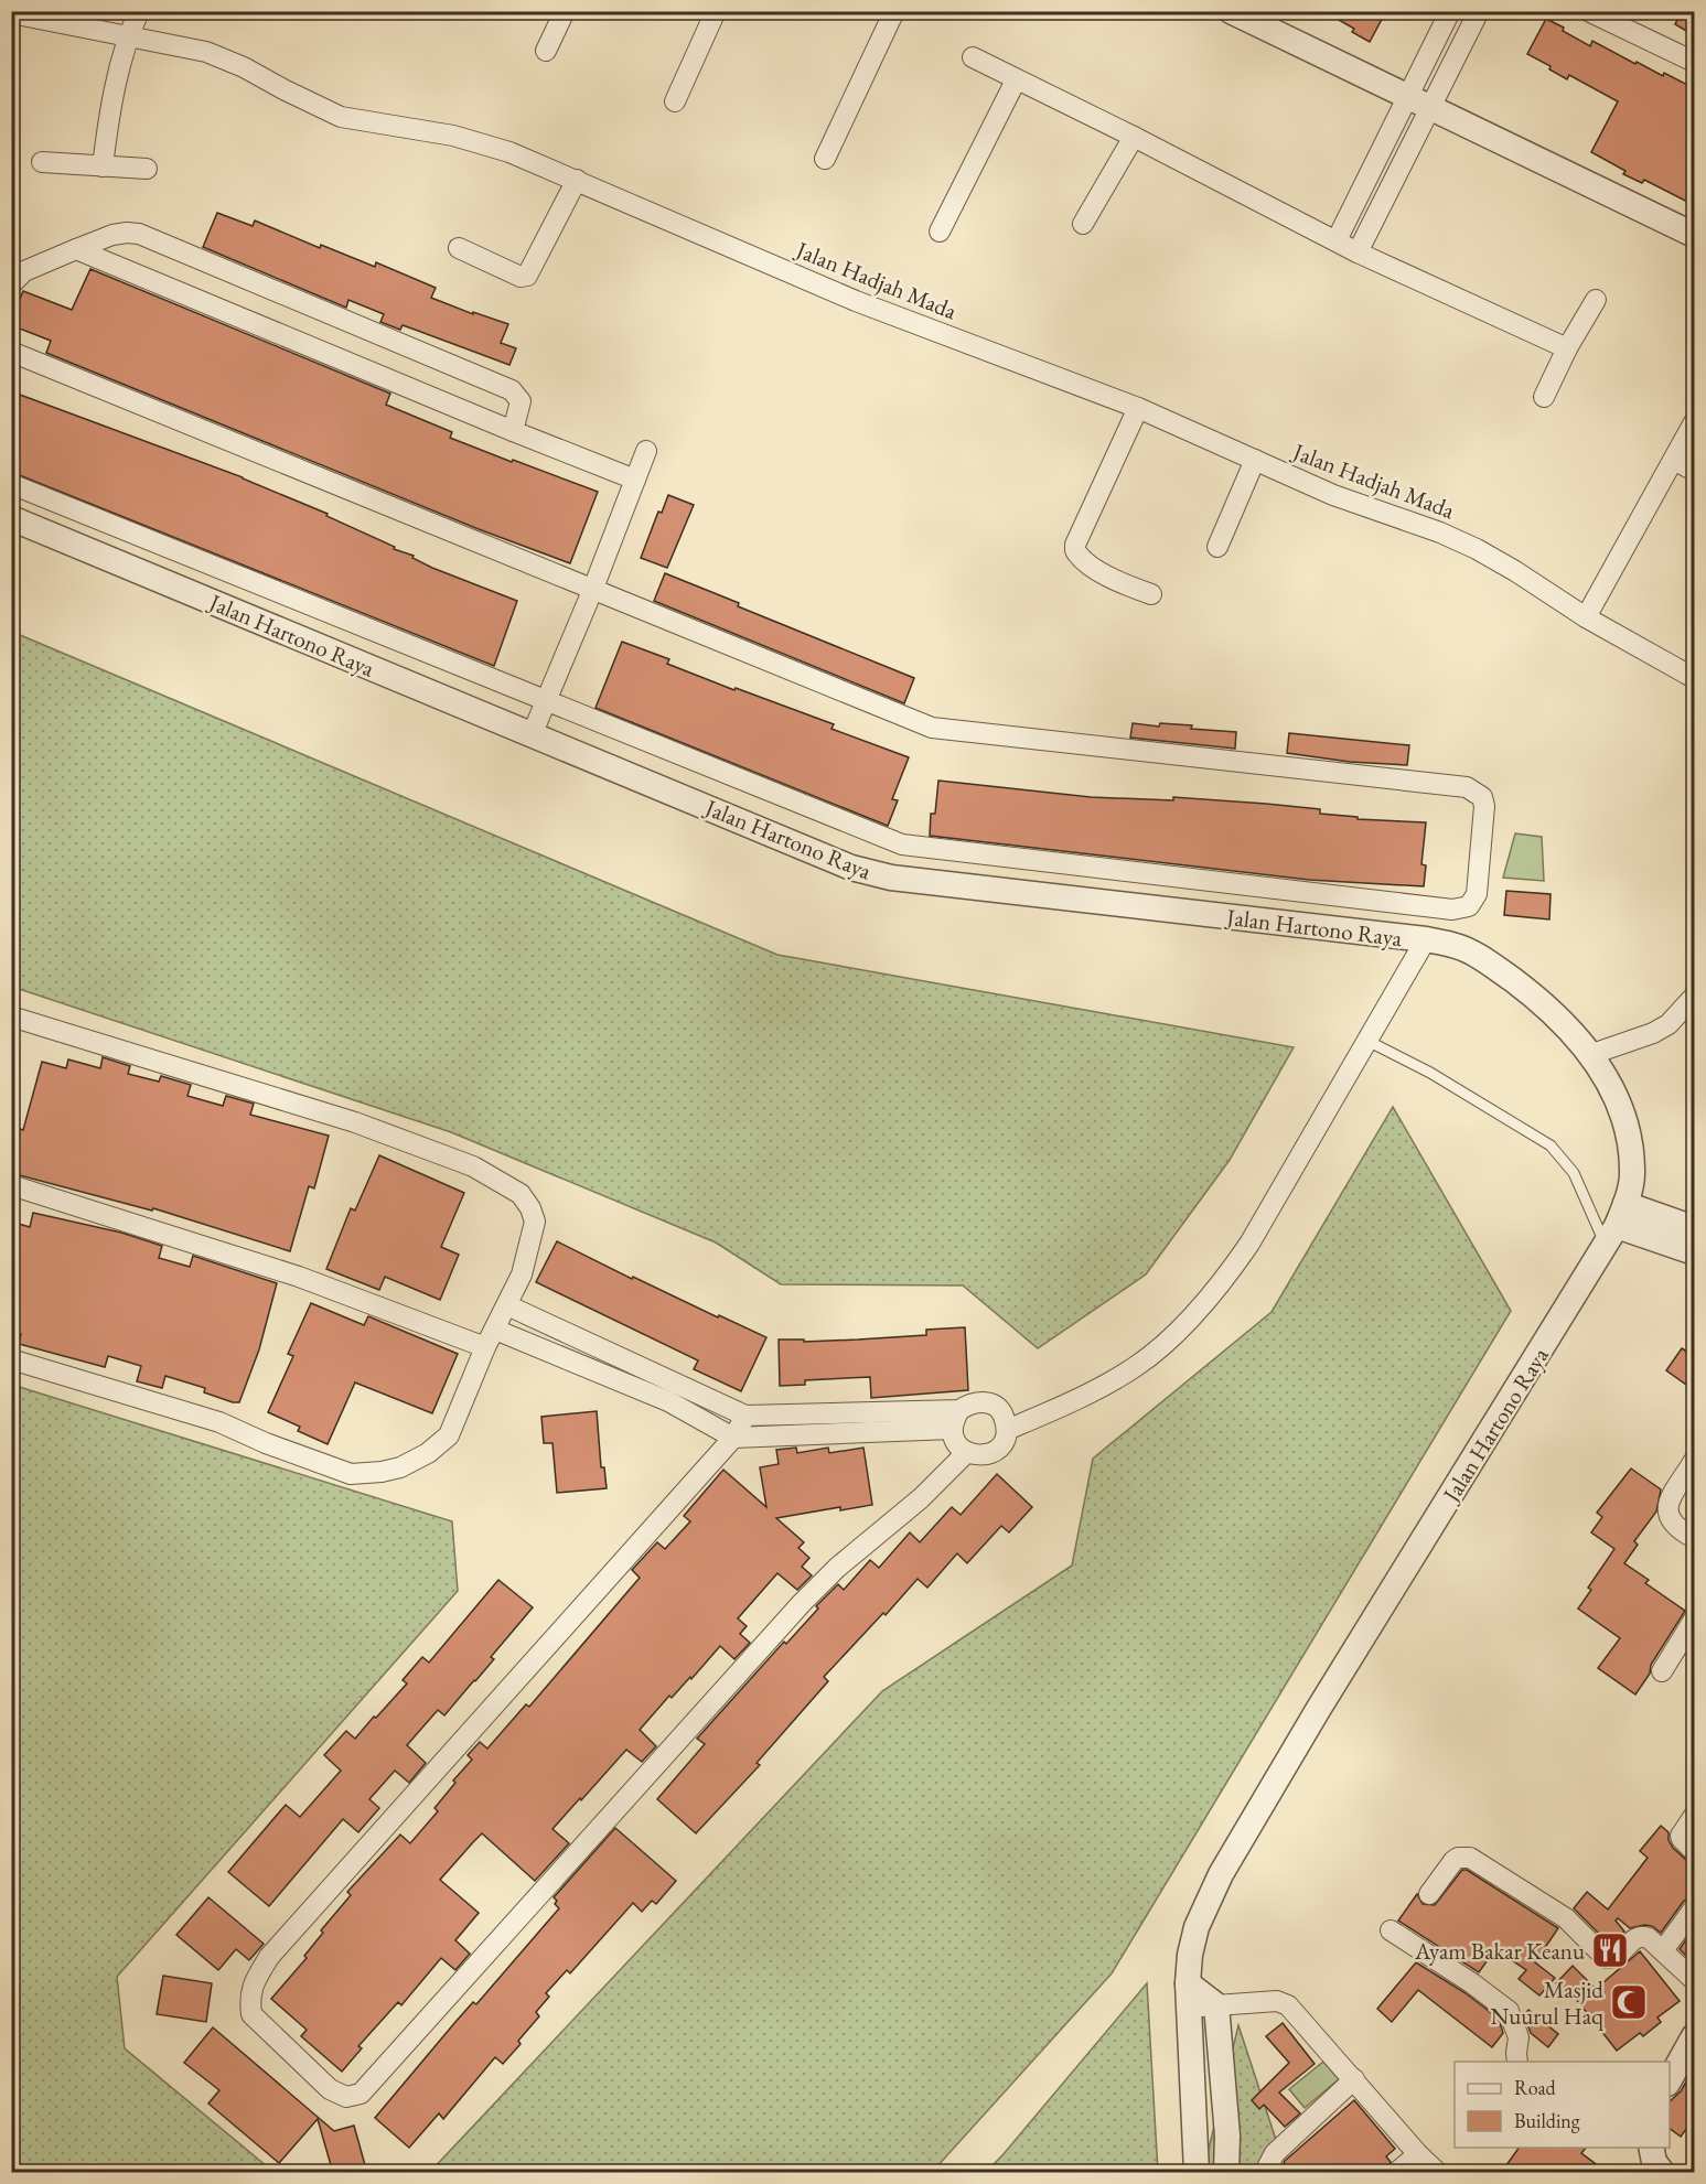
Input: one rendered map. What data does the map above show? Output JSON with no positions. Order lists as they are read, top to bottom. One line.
{"streets":{"street":["Jalan Hadjah Mada","Jalan Hartono Raya"]},"places":{"restaurant":["Ayam Bakar Keanu"],"mosque":["Masjid Nuurul Haq"]},"legend":["Road","Building"]}
